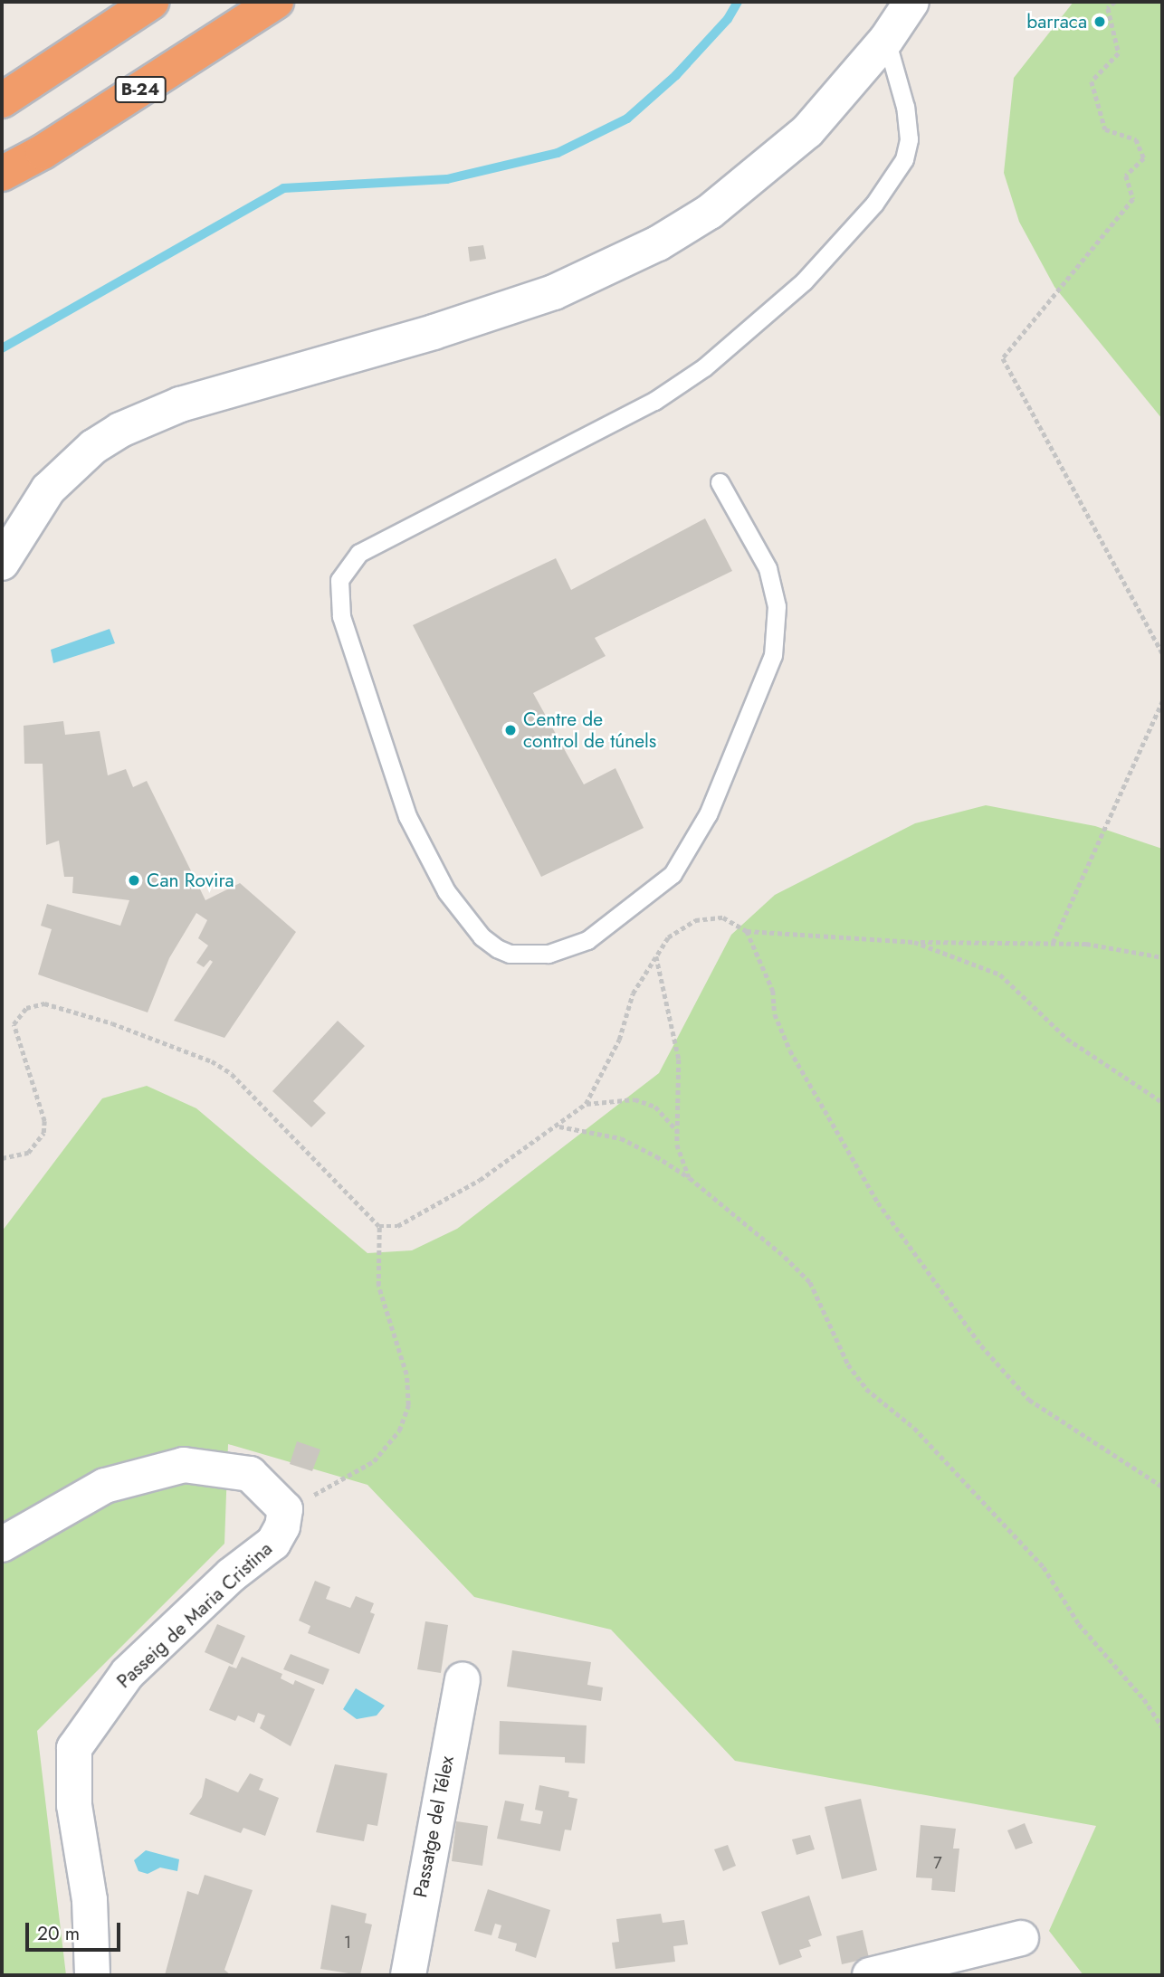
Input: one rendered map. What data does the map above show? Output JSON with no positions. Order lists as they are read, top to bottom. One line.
{"streets":{"highway":["B-24"],"street":["Passeig de Maria Cristina","Passatge del Télex"]},"places":["barraca","Centre de control de túnels","Can Rovira"],"house_numbers":["7","1"],"scale_bar":"20 m"}
